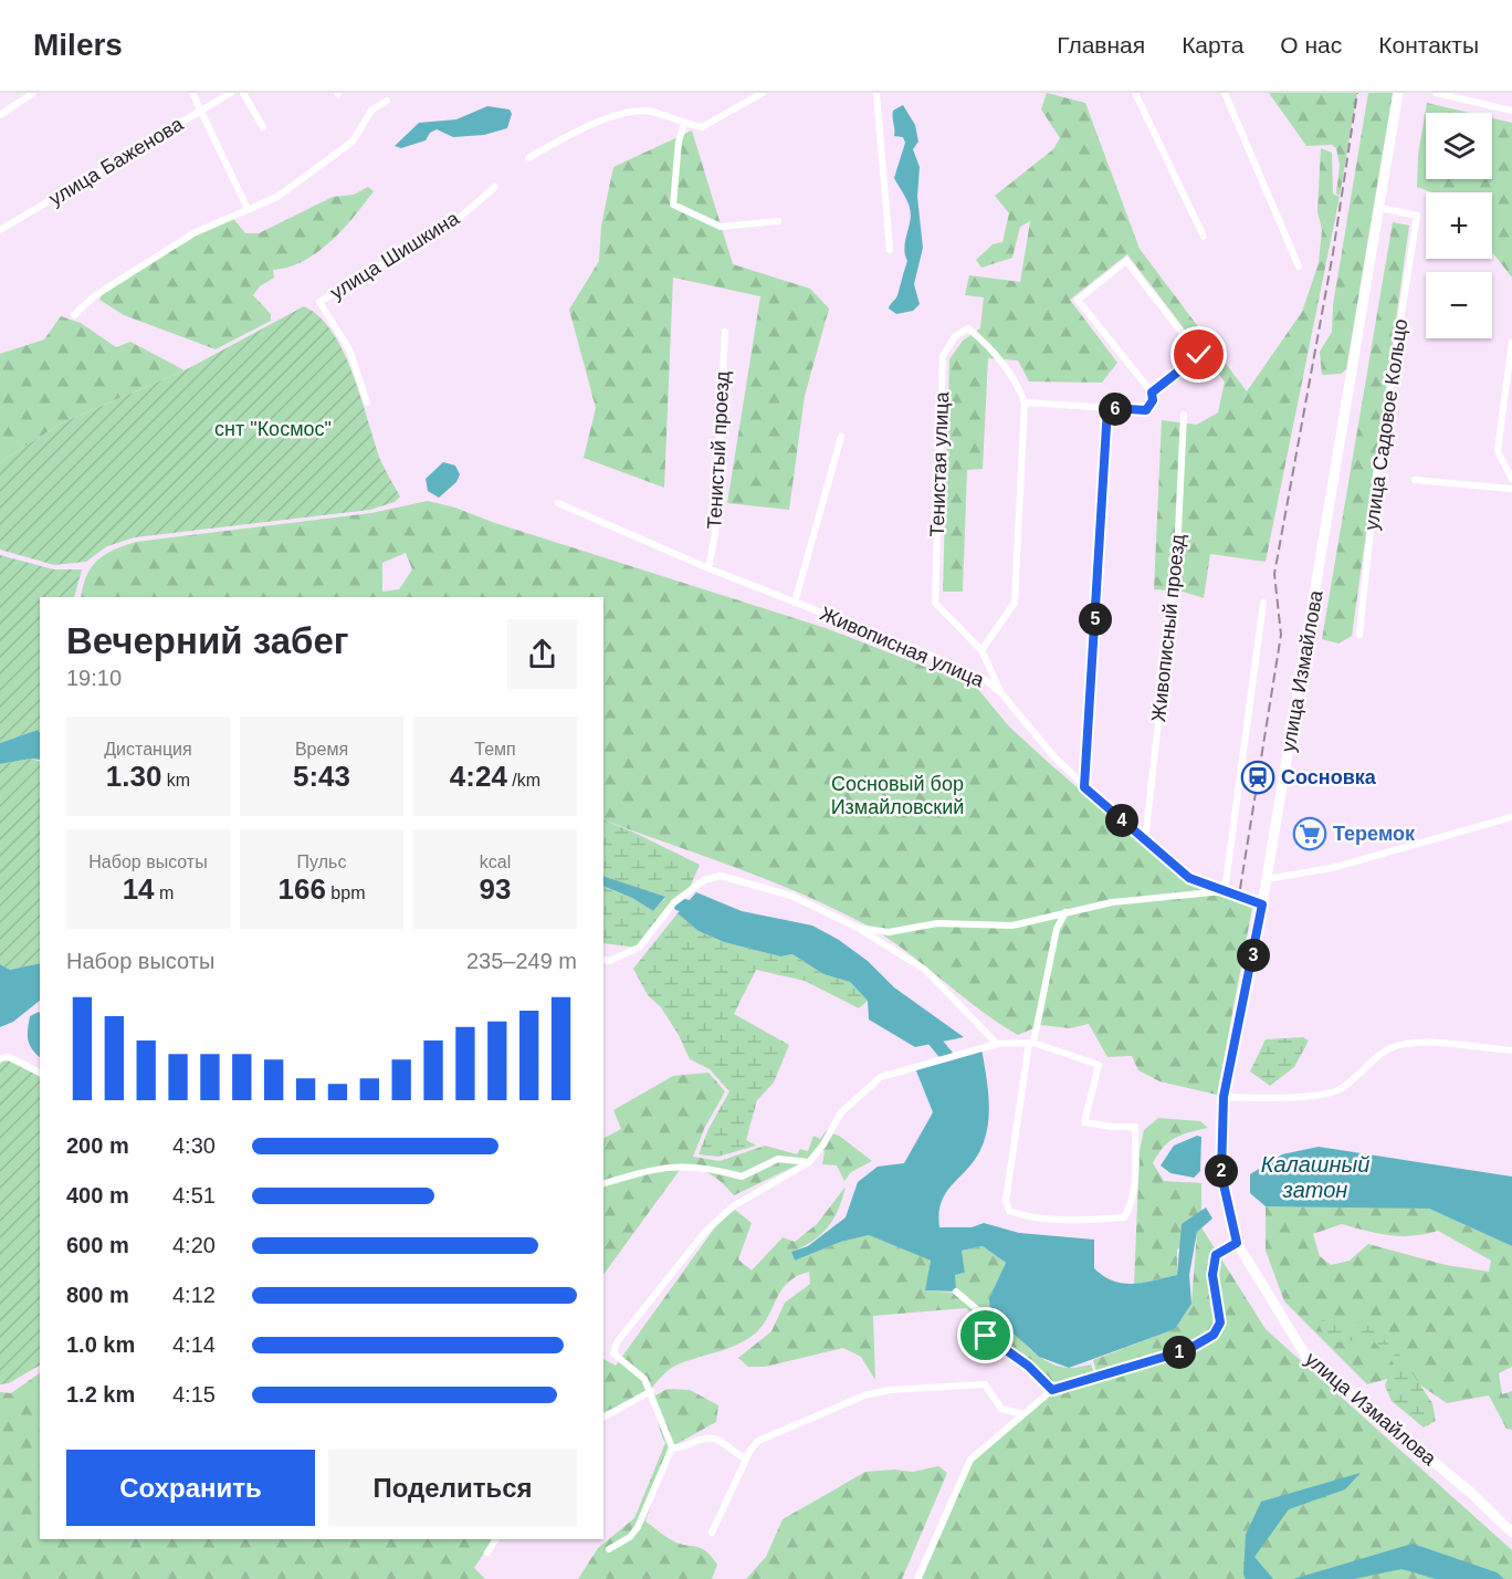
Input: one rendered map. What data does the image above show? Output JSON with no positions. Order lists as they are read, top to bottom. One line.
{"streets":{"main road":["улица Измайлова"],"street":["улица Баженова","улица Шишкина","улица Садовое Кольцо","Тенистый проезд","Тенистая улица","Живописный проезд","Живописная улица"]},"crossings":[["улица Садовое Кольцо","улица Измайлова"],["Тенистый проезд","Живописная улица"],["Тенистая улица","Живописная улица"],["Живописный проезд","Живописная улица"],["Живописная улица","улица Измайлова"]],"water":["Калашный затон"],"parks":["снт \"Космос\"","Сосновый бор Измайловский"],"places":{"station":["Сосновка"],"supermarket":["Теремок"]},"page":{"header":"Milers","nav":["Главная","Карта","О нас","Контакты"],"map_buttons":["+","−"],"pins":["6","5","4","3","2","1"],"heading":["Вечерний забег","19:10"],"stats":[["Дистанция","1.30 km"],["Время","5:43"],["Темп","4:24 /km"],["Набор высоты","14 m"],["Пульс","166 bpm"],["kcal","93"]],"chart":["Набор высоты","235–249 m"],"list":[{"name":"200 m","note":"4:30"},{"name":"400 m","note":"4:51"},{"name":"600 m","note":"4:20"},{"name":"800 m","note":"4:12"},{"name":"1.0 km","note":"4:14"},{"name":"1.2 km","note":"4:15"}],"buttons":["Сохранить","Поделиться"]}}
